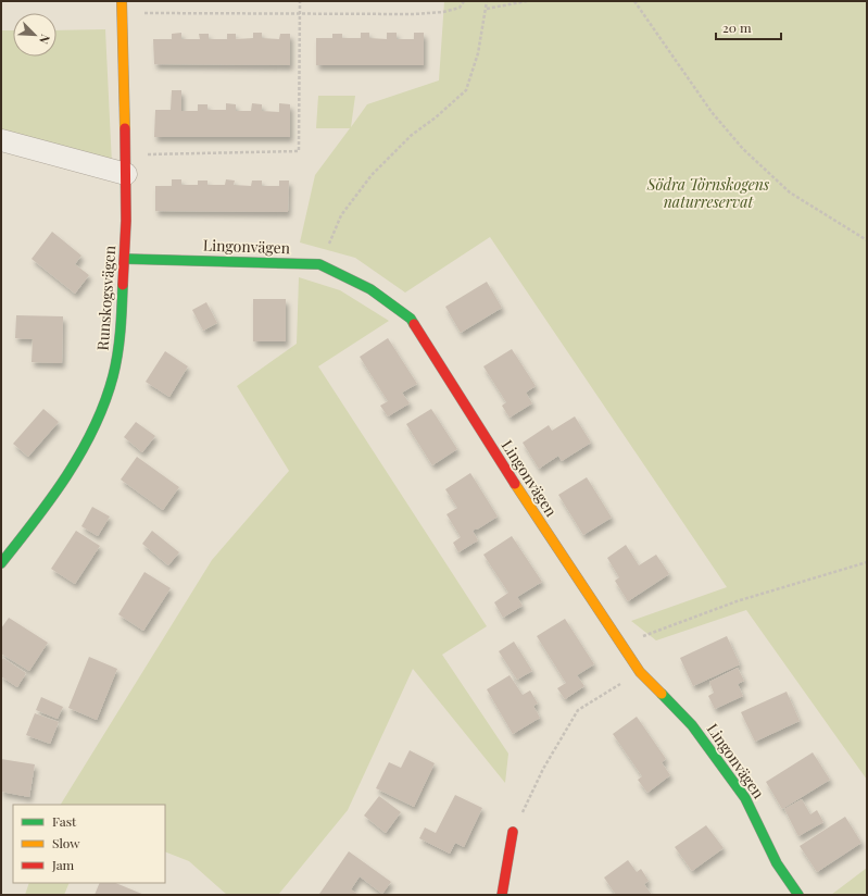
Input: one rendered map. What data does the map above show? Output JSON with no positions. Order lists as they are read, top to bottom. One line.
{"streets":{"street":["Lingonvägen","Runskogsvägen"]},"crossings":[["Lingonvägen","Runskogsvägen"]],"parks":["Södra Törnskogens naturreservat"],"legend":["Fast","Slow","Jam"],"scale_bar":"20 m","north":"bottom right"}
